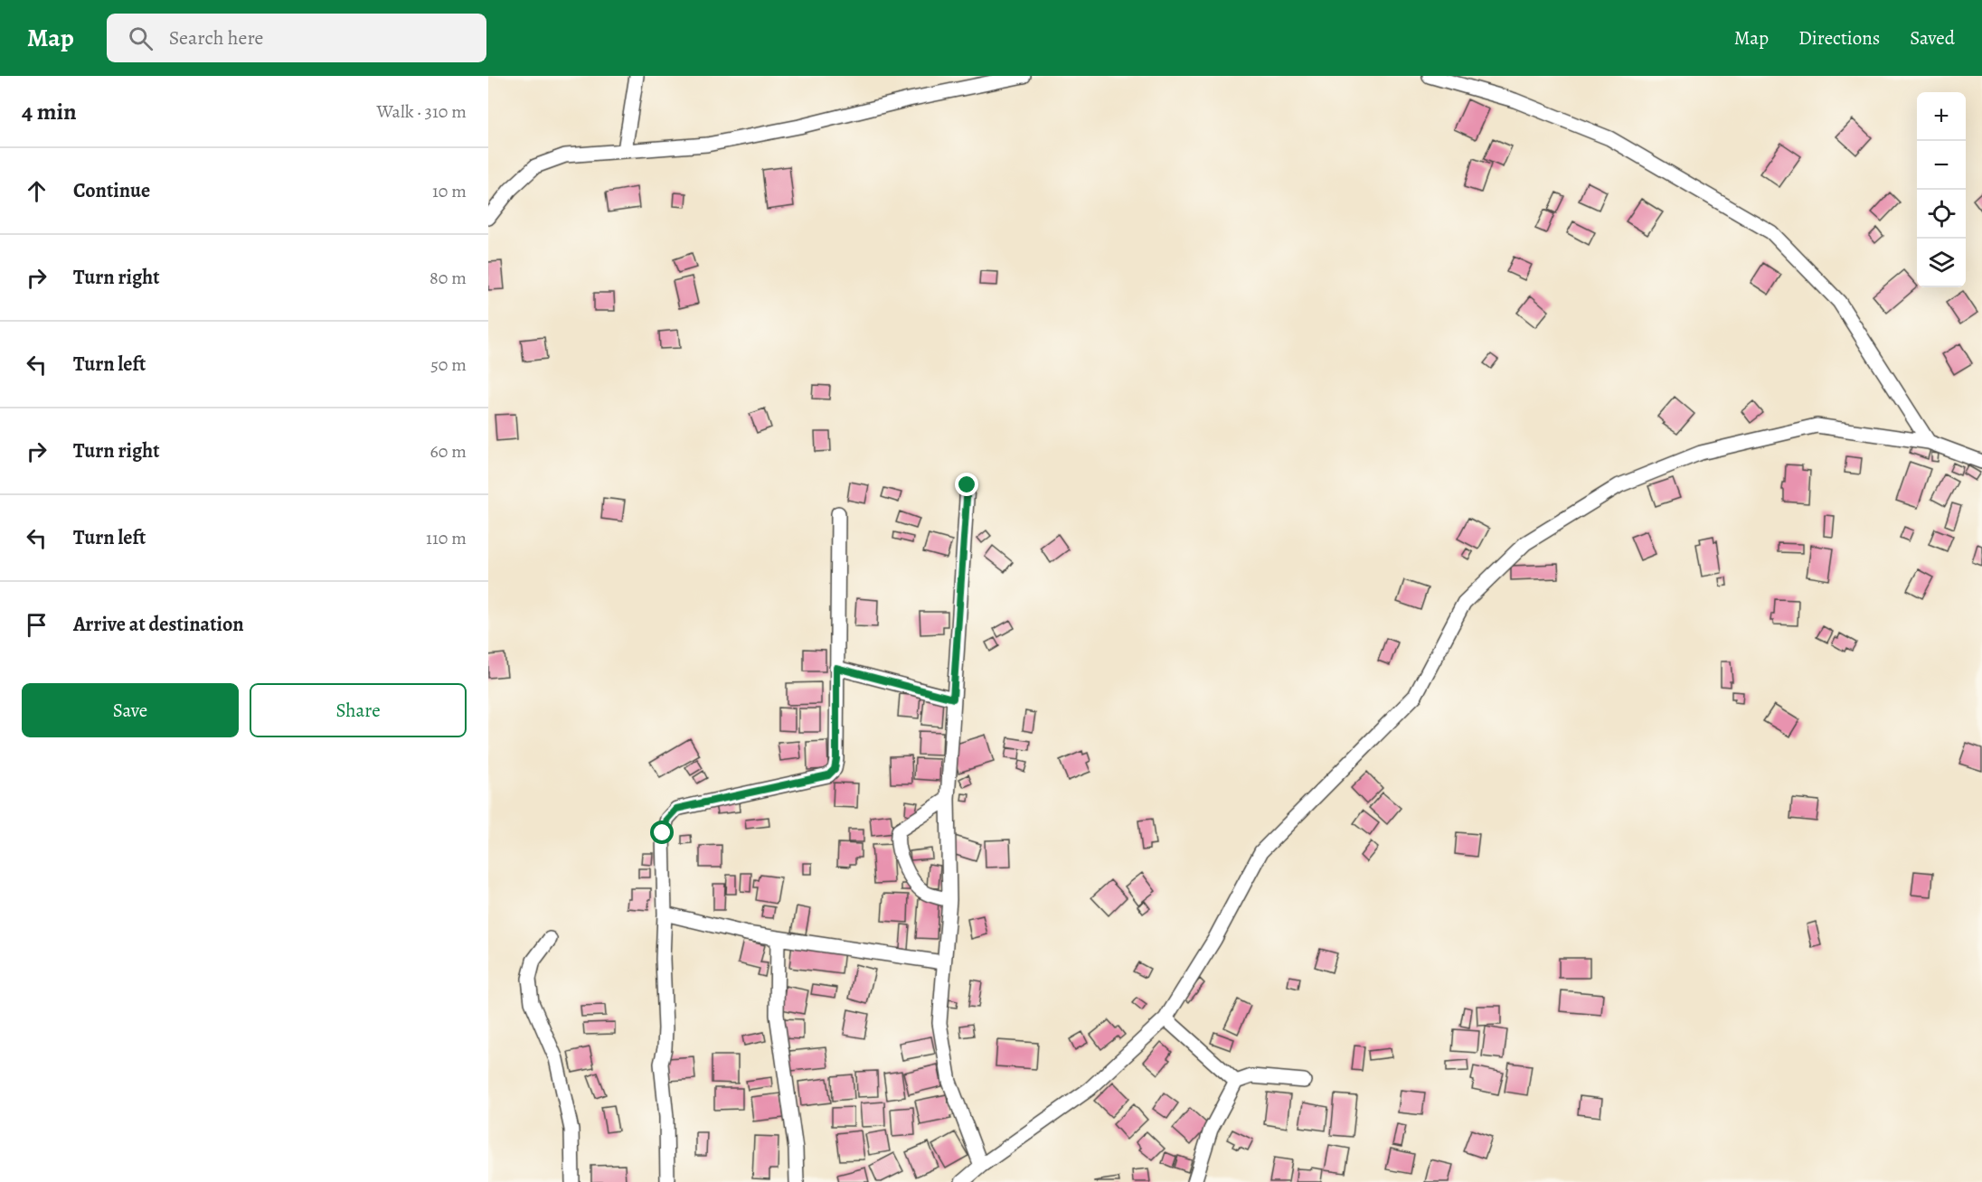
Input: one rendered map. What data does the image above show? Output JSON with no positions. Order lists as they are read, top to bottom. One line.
{"page":{"header":"Map","search":"Search here","nav":["Map","Directions","Saved"],"heading":["4 min","Walk · 310 m"],"map_buttons":["+","−"],"list":[["Continue","10 m"],["Turn right","80 m"],["Turn left","50 m"],["Turn right","60 m"],["Turn left","110 m"],"Arrive at destination"],"buttons":["Save","Share"]}}
